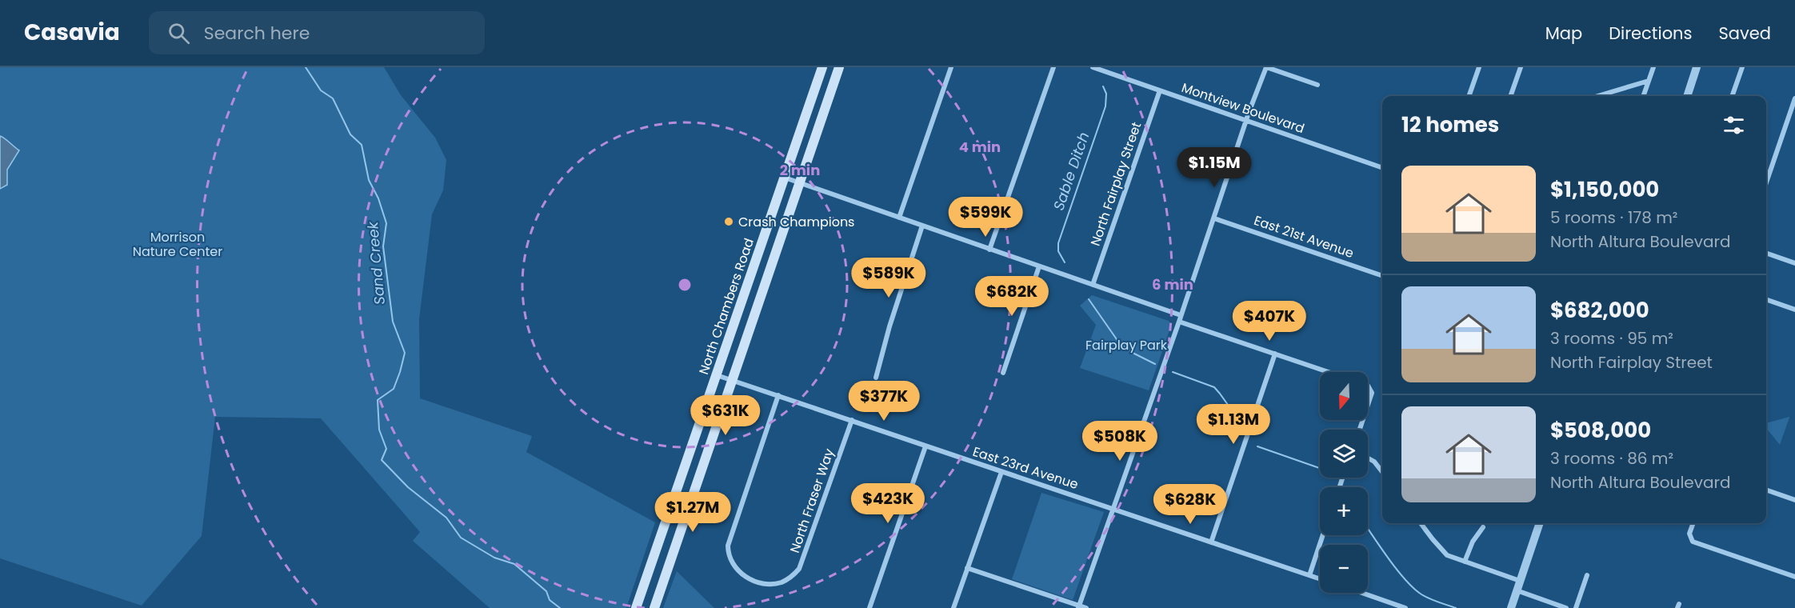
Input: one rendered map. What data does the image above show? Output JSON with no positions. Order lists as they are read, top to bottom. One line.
{"streets":{"main road":["North Chambers Road"],"street":["Montview Boulevard","North Fairplay Street","East 21st Avenue","East 23rd Avenue","North Fraser Way"]},"crossings":[["Montview Boulevard","North Fairplay Street"],["North Chambers Road","East 23rd Avenue"],["East 23rd Avenue","North Fraser Way"]],"water":["Sable Ditch","Sand Creek"],"parks":["Morrison Nature Center","Fairplay Park"],"places":["Crash Champions"],"north":"bottom","page":{"header":"Casavia","search":"Search here","nav":["Map","Directions","Saved"],"heading":"12 homes","price":["$1.15M","$599K","$589K","$682K","$407K","$377K","$631K","$1.13M","$508K","$423K","$628K","$1.27M"],"list":[{"name":"$1,150,000","note":"5 rooms · 178 m² · North Altura Boulevard"},{"name":"$682,000","note":"3 rooms · 95 m² · North Fairplay Street"},{"name":"$508,000","note":"3 rooms · 86 m² · North Altura Boulevard"}],"map_buttons":["+","−"]},"rings":["4 min","2 min","6 min"]}
